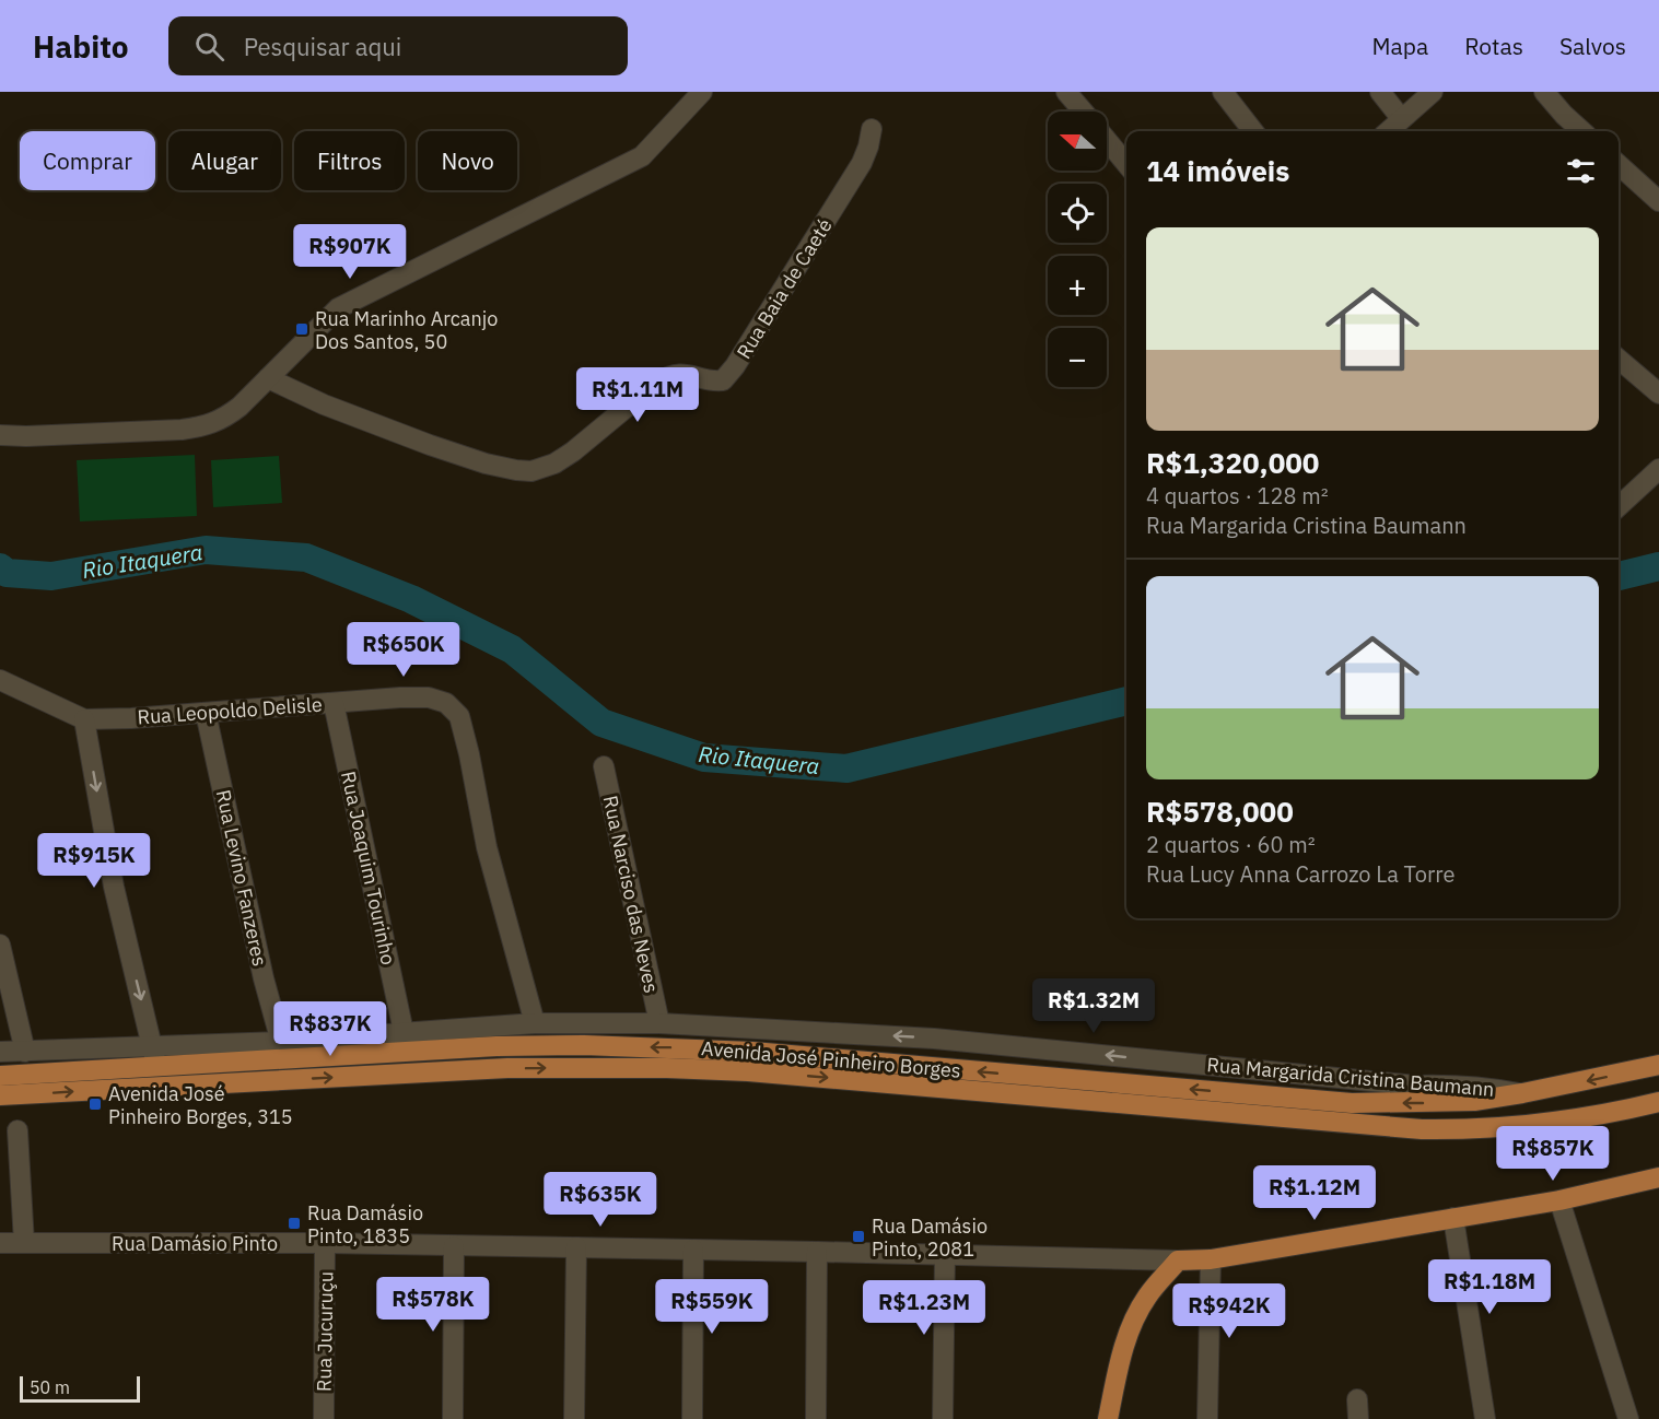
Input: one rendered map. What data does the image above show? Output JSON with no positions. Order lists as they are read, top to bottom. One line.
{"streets":{"main road":["Avenida José Pinheiro Borges"],"street":["Rua Baia de Caeté","Rua Leopoldo Delisle","Rua Joaquim Tourinho","Rua Levino Fanzeres","Rua Narciso das Neves","Rua Margarida Cristina Baumann","Rua Damásio Pinto","Rua Jucuruçu"]},"crossings":[["Rua Leopoldo Delisle","Rua Joaquim Tourinho"],["Rua Leopoldo Delisle","Rua Levino Fanzeres"],["Rua Leopoldo Delisle","Rua Margarida Cristina Baumann"],["Rua Joaquim Tourinho","Rua Margarida Cristina Baumann"],["Rua Levino Fanzeres","Rua Margarida Cristina Baumann"],["Rua Narciso das Neves","Rua Margarida Cristina Baumann"],["Avenida José Pinheiro Borges","Rua Margarida Cristina Baumann"],["Rua Damásio Pinto","Rua Jucuruçu"]],"one_way":["Rua Margarida Cristina Baumann"],"water":["Rio Itaquera"],"places":{"transit":["Rua Marinho Arcanjo Dos Santos, 50","Avenida José Pinheiro Borges, 315","Rua Damásio Pinto, 1835","Rua Damásio Pinto, 2081"]},"scale_bar":"50 m","north":"left","page":{"header":"Habito","search":"Pesquisar aqui","nav":["Mapa","Rotas","Salvos"],"map_buttons":["+","−"],"chip":["Comprar","Alugar","Filtros","Novo"],"heading":"14 imóveis","list":[{"name":"R$1,320,000","note":"4 quartos · 128 m² · Rua Margarida Cristina Baumann"},{"name":"R$578,000","note":"2 quartos · 60 m² · Rua Lucy Anna Carrozo La Torre"}],"price":["R$907K","R$1.11M","R$650K","R$915K","R$1.32M","R$837K","R$857K","R$1.12M","R$635K","R$1.18M","R$578K","R$559K","R$1.23M","R$942K"],"scale":"50 m"}}
